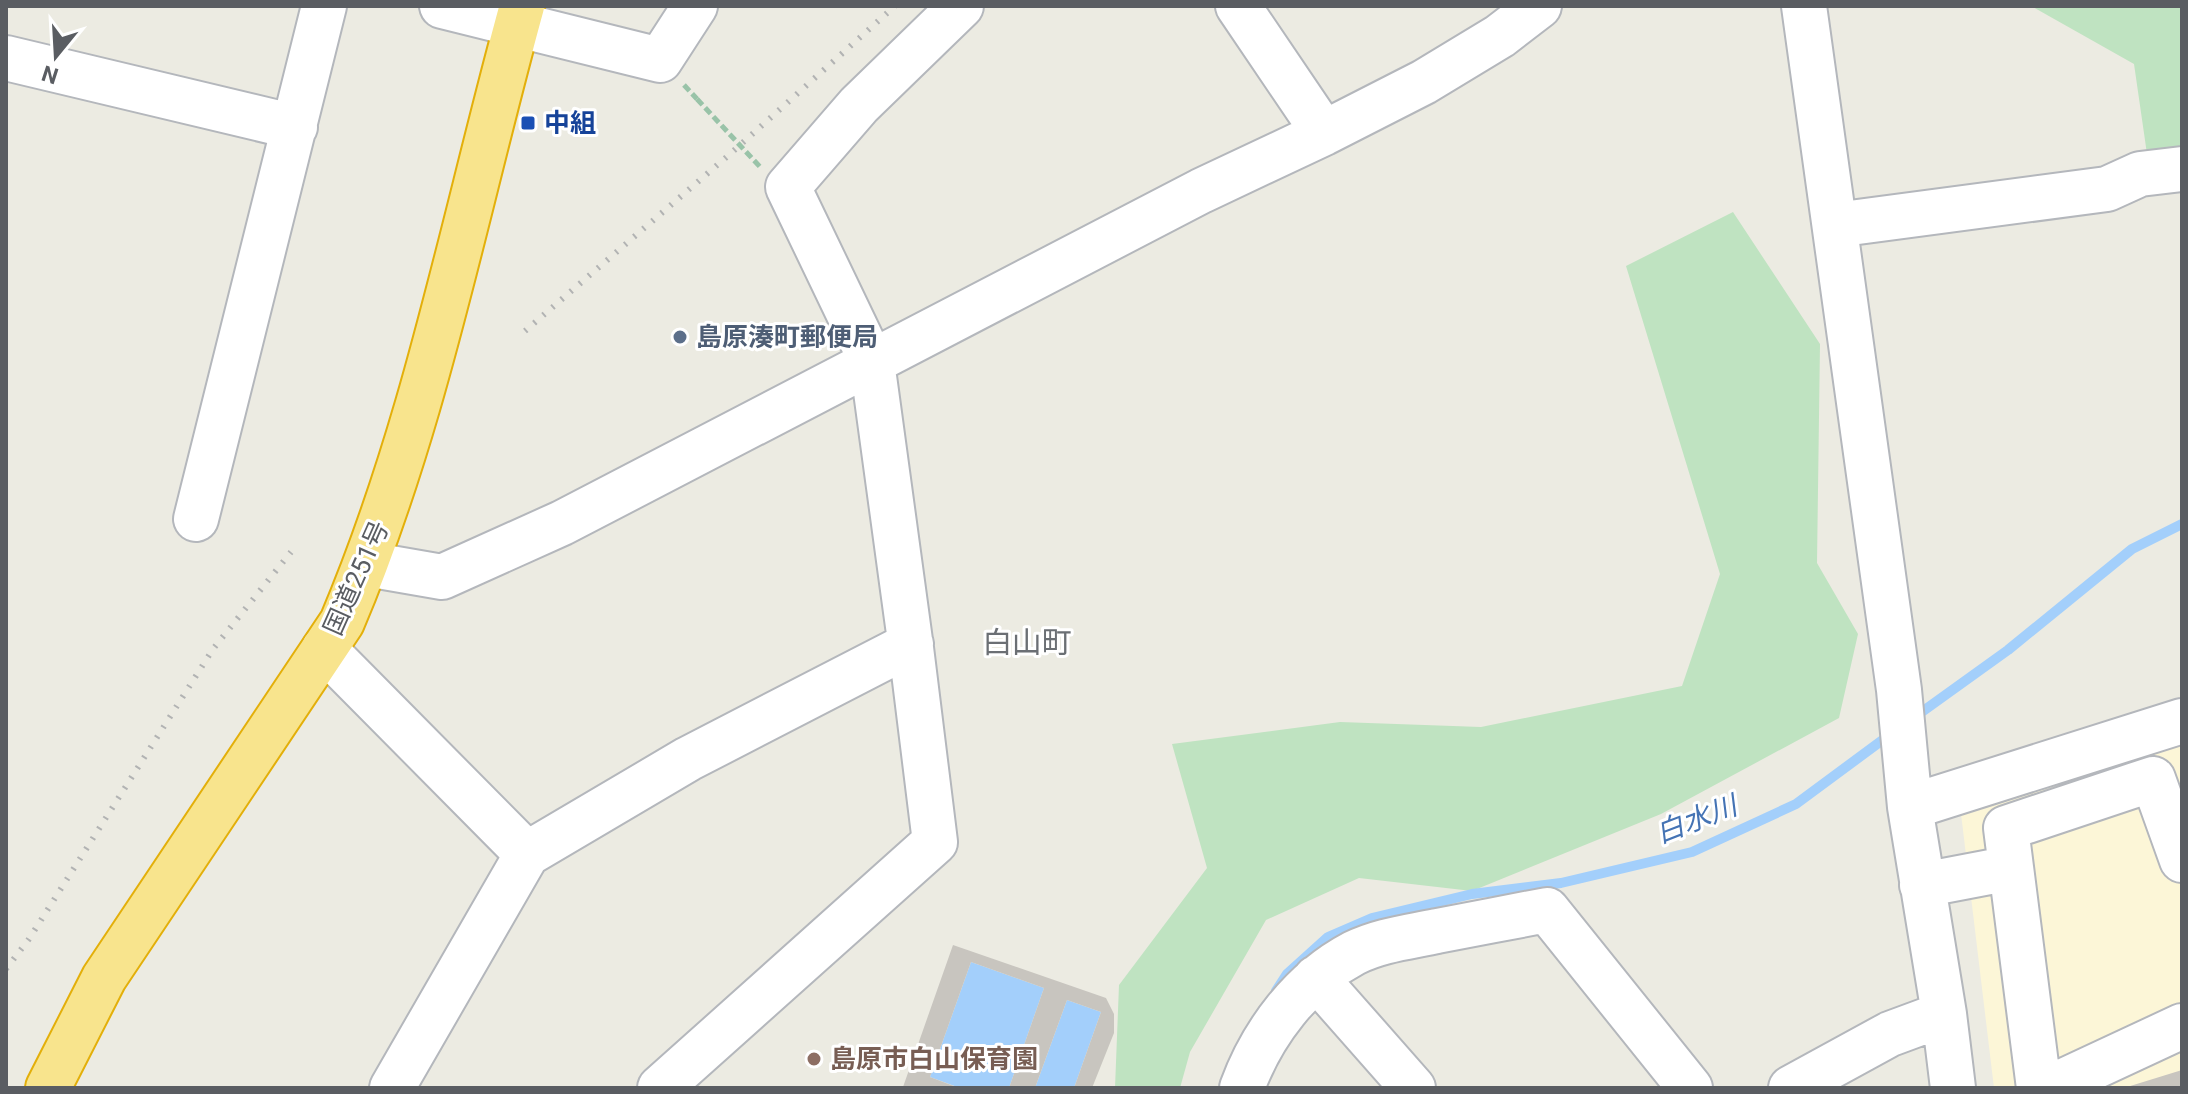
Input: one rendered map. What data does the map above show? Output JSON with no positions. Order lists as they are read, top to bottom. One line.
{"streets":{"highway":["国道251号"]},"districts":["白山町"],"water":["白水川"],"places":{"transit":["中組"],"other":["島原湊町郵便局","島原市白山保育園"]},"north":"bottom"}
